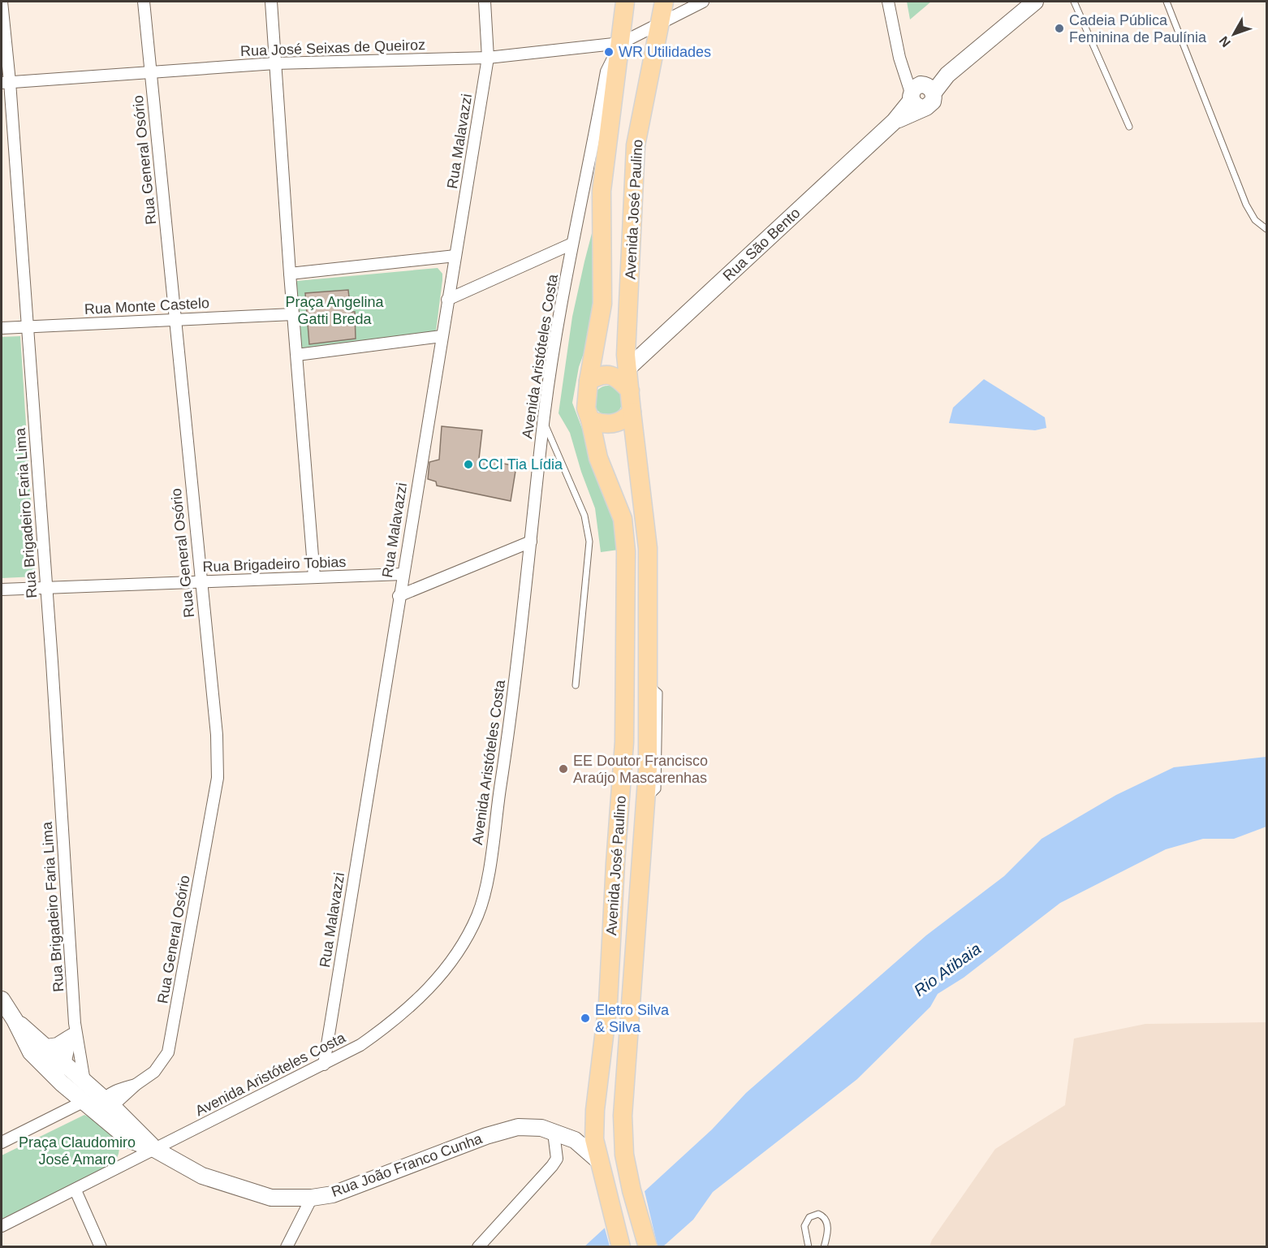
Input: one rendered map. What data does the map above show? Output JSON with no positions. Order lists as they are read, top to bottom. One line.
{"streets":{"main road":["Avenida José Paulino"],"street":["Rua José Seixas de Queiroz","Rua Malavazzi","Rua General Osório","Rua São Bento","Rua Monte Castelo","Avenida Aristóteles Costa","Rua Brigadeiro Faria Lima","Rua Brigadeiro Tobias","Rua João Franco Cunha"]},"crossings":[["Rua José Seixas de Queiroz","Rua Malavazzi"],["Rua José Seixas de Queiroz","Rua General Osório"],["Rua José Seixas de Queiroz","Avenida José Paulino"],["Rua José Seixas de Queiroz","Avenida Aristóteles Costa"],["Rua José Seixas de Queiroz","Rua Brigadeiro Faria Lima"],["Rua Malavazzi","Avenida Aristóteles Costa"],["Rua Malavazzi","Rua Brigadeiro Tobias"],["Rua General Osório","Rua Monte Castelo"],["Rua General Osório","Rua Brigadeiro Tobias"],["Rua General Osório","Rua João Franco Cunha"],["Avenida José Paulino","Rua São Bento"],["Avenida José Paulino","Avenida Aristóteles Costa"],["Avenida José Paulino","Rua João Franco Cunha"],["Rua Monte Castelo","Rua Brigadeiro Faria Lima"],["Avenida Aristóteles Costa","Rua João Franco Cunha"],["Rua Brigadeiro Faria Lima","Rua Brigadeiro Tobias"]],"water":["Rio Atibaia"],"parks":["Praça Angelina Gatti Breda","Praça Claudomiro José Amaro"],"places":["Cadeia Pública Feminina de Paulínia","WR Utilidades","CCI Tia Lídia","EE Doutor Francisco Araújo Mascarenhas","Eletro Silva & Silva"],"north":"bottom left"}
